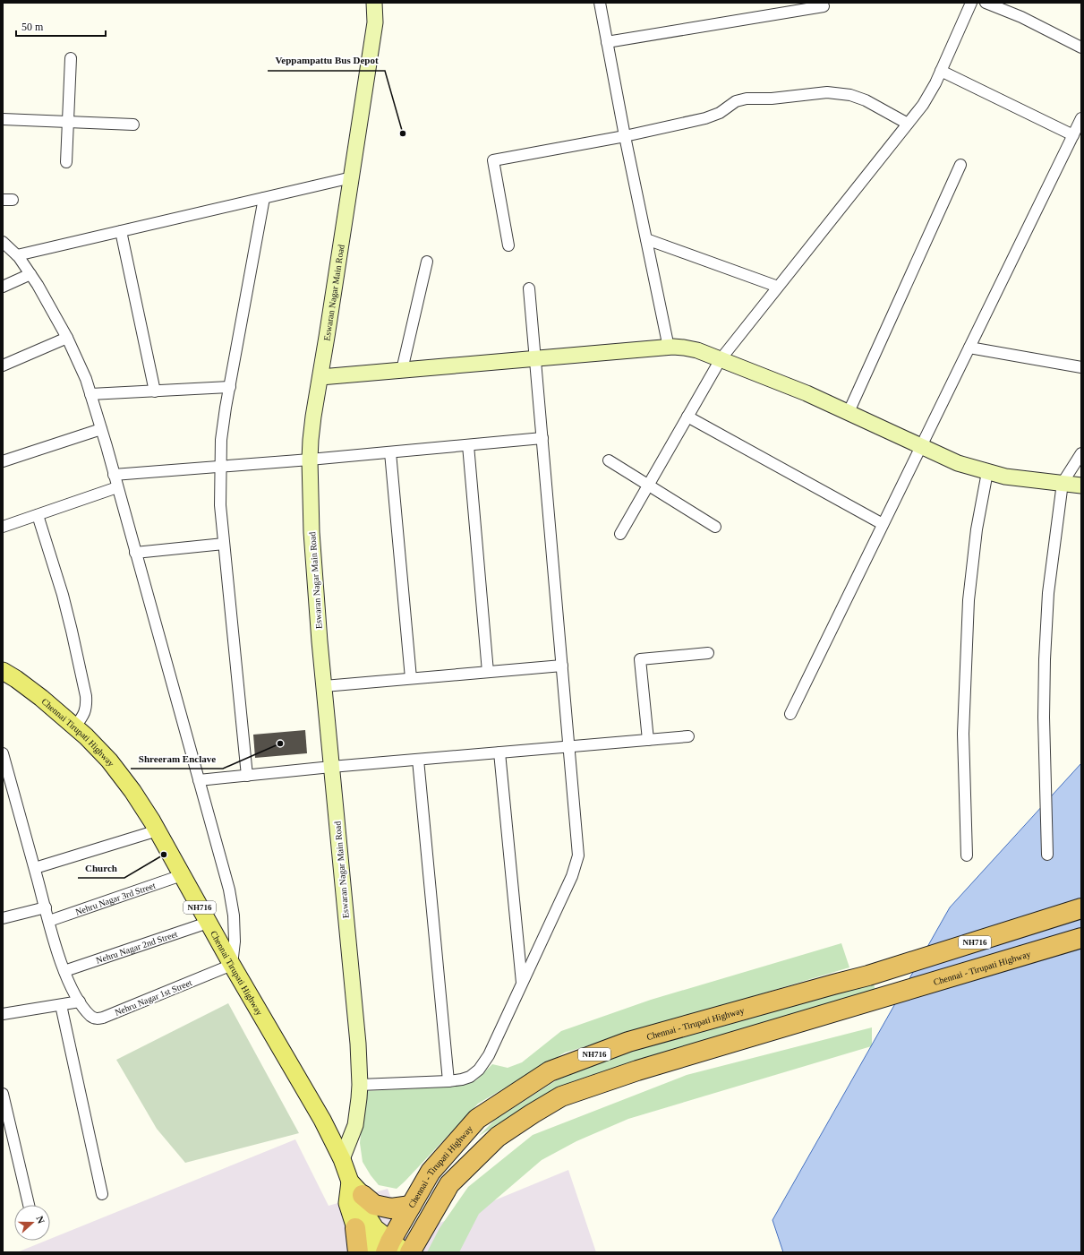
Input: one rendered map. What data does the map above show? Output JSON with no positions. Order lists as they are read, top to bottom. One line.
{"streets":{"highway":["NH716","Chennai - Tirupati Highway"],"main road":["Chennai Tirupati Highway"],"street":["Eswaran Nagar Main Road","Nehru Nagar 3rd Street","Nehru Nagar 2nd Street","Nehru Nagar 1st Street"]},"crossings":[["Eswaran Nagar Main Road","Chennai Tirupati Highway"],["Chennai Tirupati Highway","Nehru Nagar 3rd Street"],["Chennai Tirupati Highway","Nehru Nagar 2nd Street"],["Chennai Tirupati Highway","Nehru Nagar 1st Street"]],"places":["Veppampattu Bus Depot","Shreeram Enclave","Church"],"scale_bar":"50 m","north":"right"}
